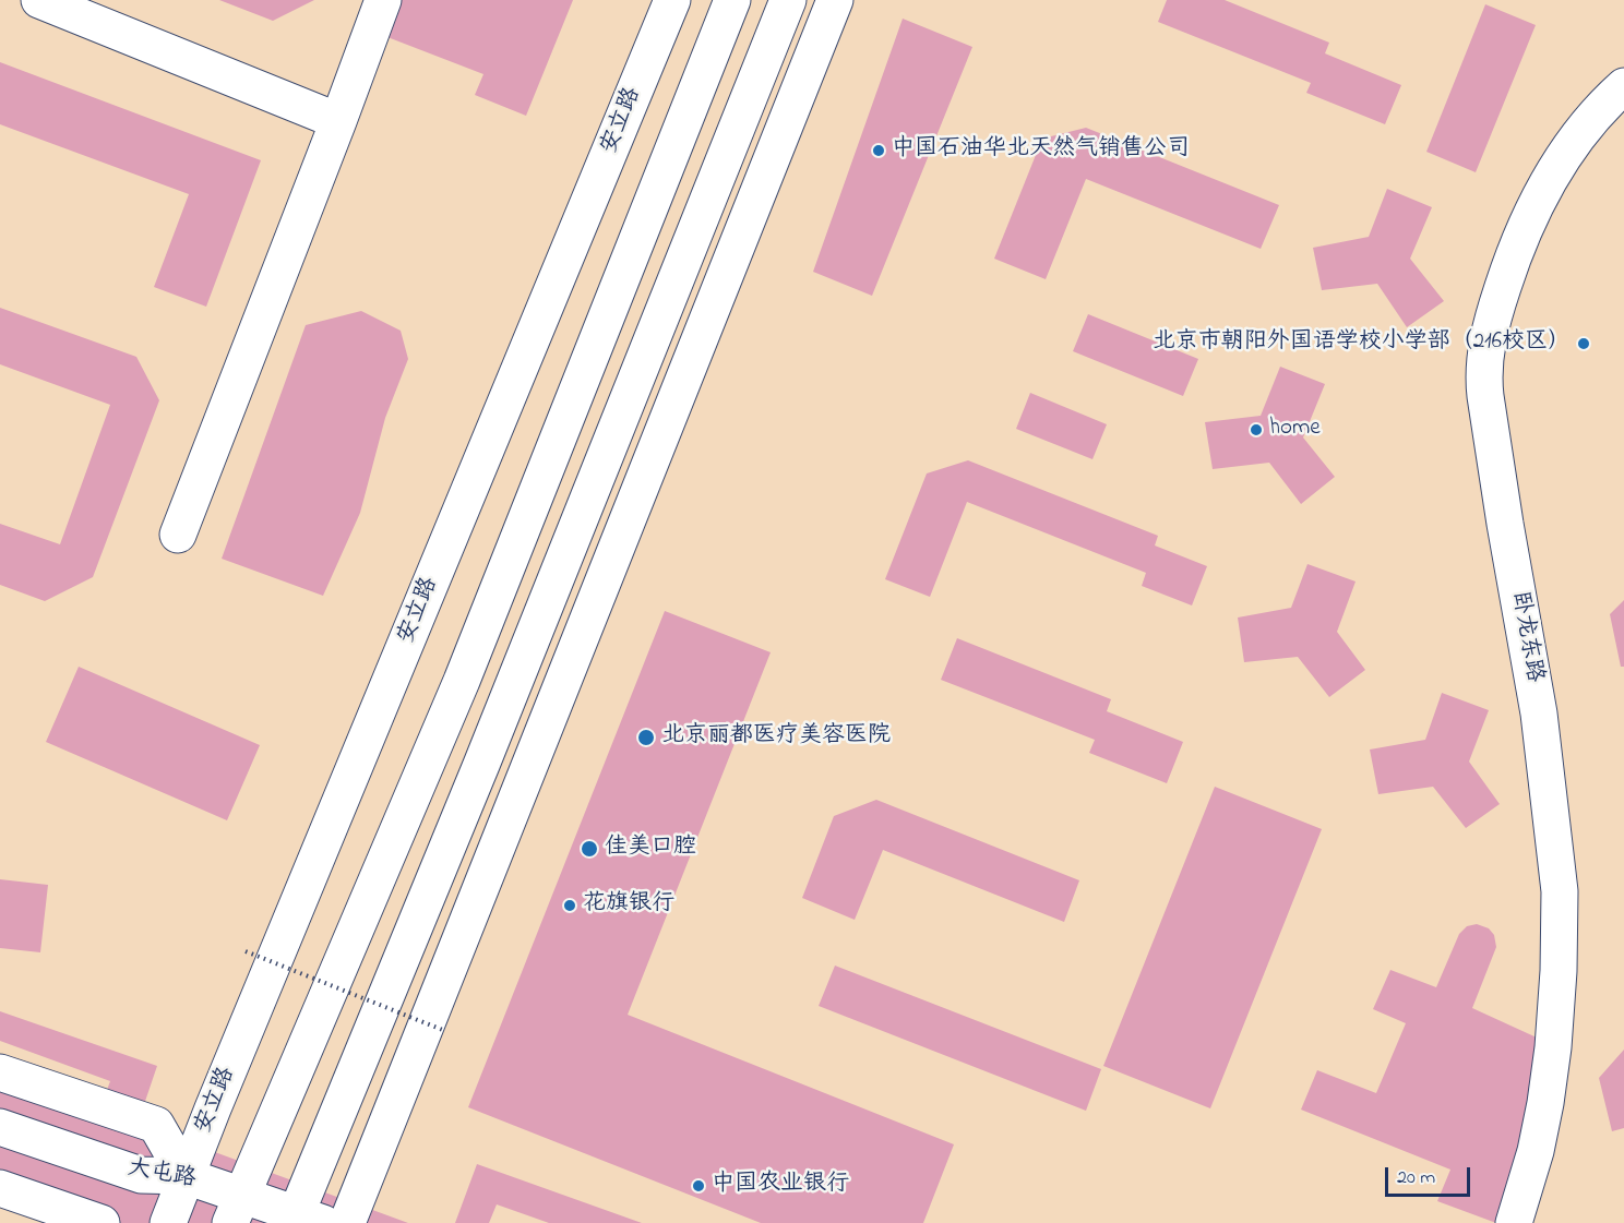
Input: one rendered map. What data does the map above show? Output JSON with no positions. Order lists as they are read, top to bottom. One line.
{"streets":{"street":["安立路","卧龙东路","大屯路"]},"crossings":[["安立路","大屯路"]],"places":["中国石油华北天然气销售公司","北京市朝阳外国语学校小学部（216校区）","home","北京丽都医疗美容医院","佳美口腔","花旗银行","中国农业银行"],"scale_bar":"20 m"}
